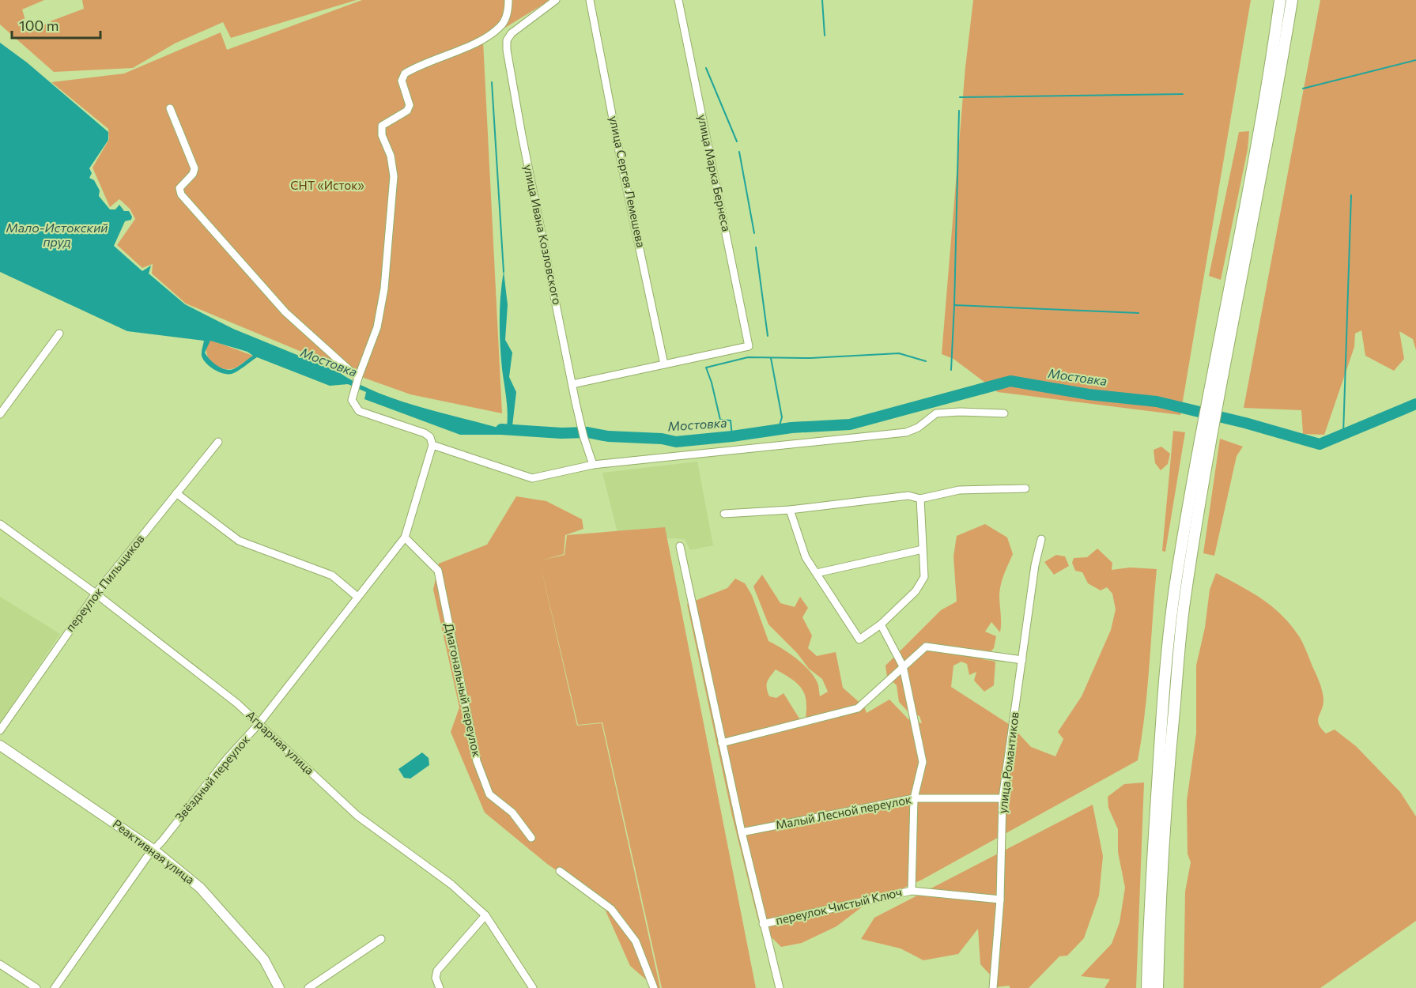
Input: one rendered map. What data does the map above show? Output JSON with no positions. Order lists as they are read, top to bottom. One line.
{"streets":{"main road":["Реактивная улица"],"street":["улица Марка Бернеса","улица Сергея Лемешева","улица Ивана Козловского","переулок Пильщиков","Диагональный переулок","Аграрная улица","улица Романтиков","Звёздный переулок","Малый Лесной переулок","переулок Чистый Ключ"]},"crossings":[["улица Марка Бернеса","улица Сергея Лемешева"],["переулок Пильщиков","Аграрная улица"],["Диагональный переулок","Звёздный переулок"],["Аграрная улица","Звёздный переулок"],["улица Романтиков","Малый Лесной переулок"],["улица Романтиков","переулок Чистый Ключ"],["Звёздный переулок","Реактивная улица"]],"water":["Мало-Истокский пруд","Мостовка"],"parks":["СНТ «Исток»"],"scale_bar":"100 m"}
